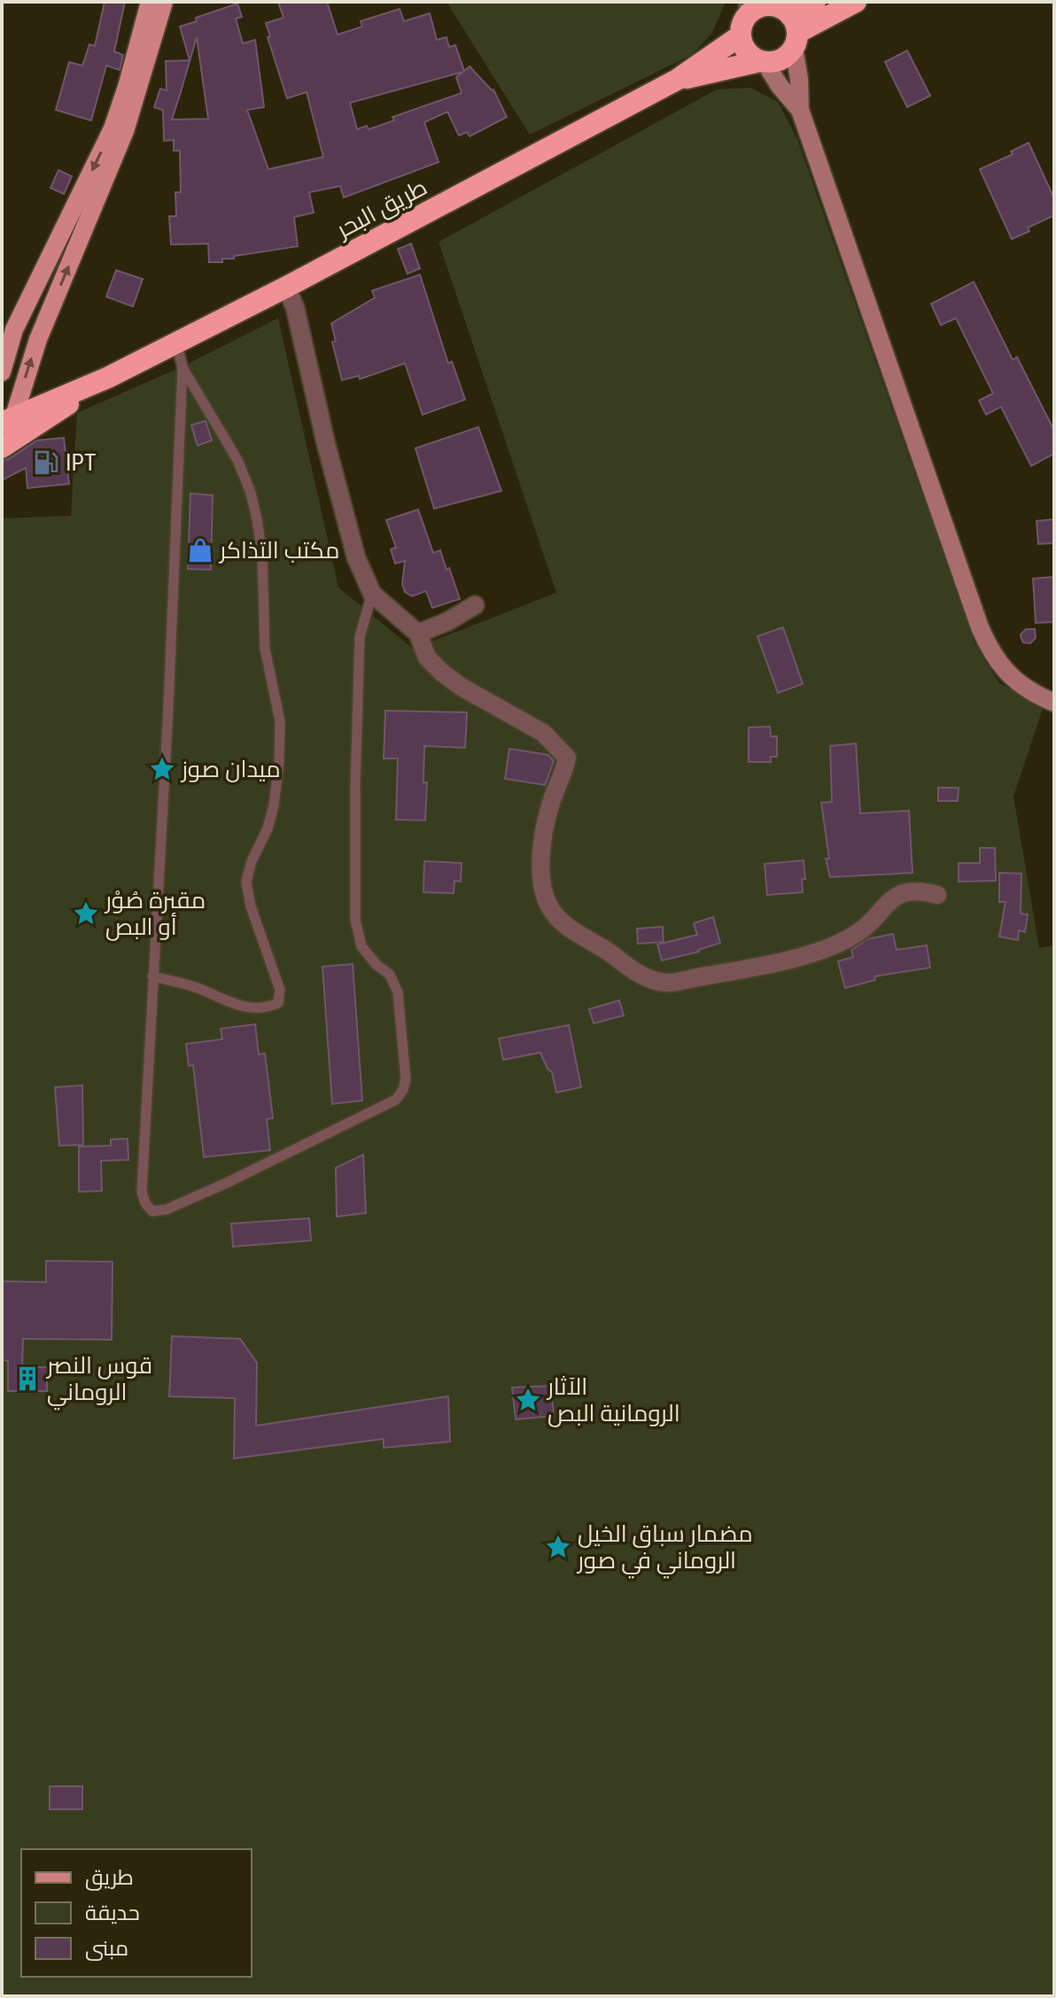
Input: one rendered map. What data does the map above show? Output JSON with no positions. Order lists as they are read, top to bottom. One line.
{"streets":{"highway":["طريق البحر"]},"places":{"fuel station":["IPT"],"shop":["مكتب التذاكر"],"place":["ميدان صوز","مقبرة صُوْر أو البص","الآثار الرومانية البص","مضمار سباق الخيل الروماني في صور"],"building":["قوس النصر الروماني"]},"legend":["طريق","حديقة","مبنى"]}
